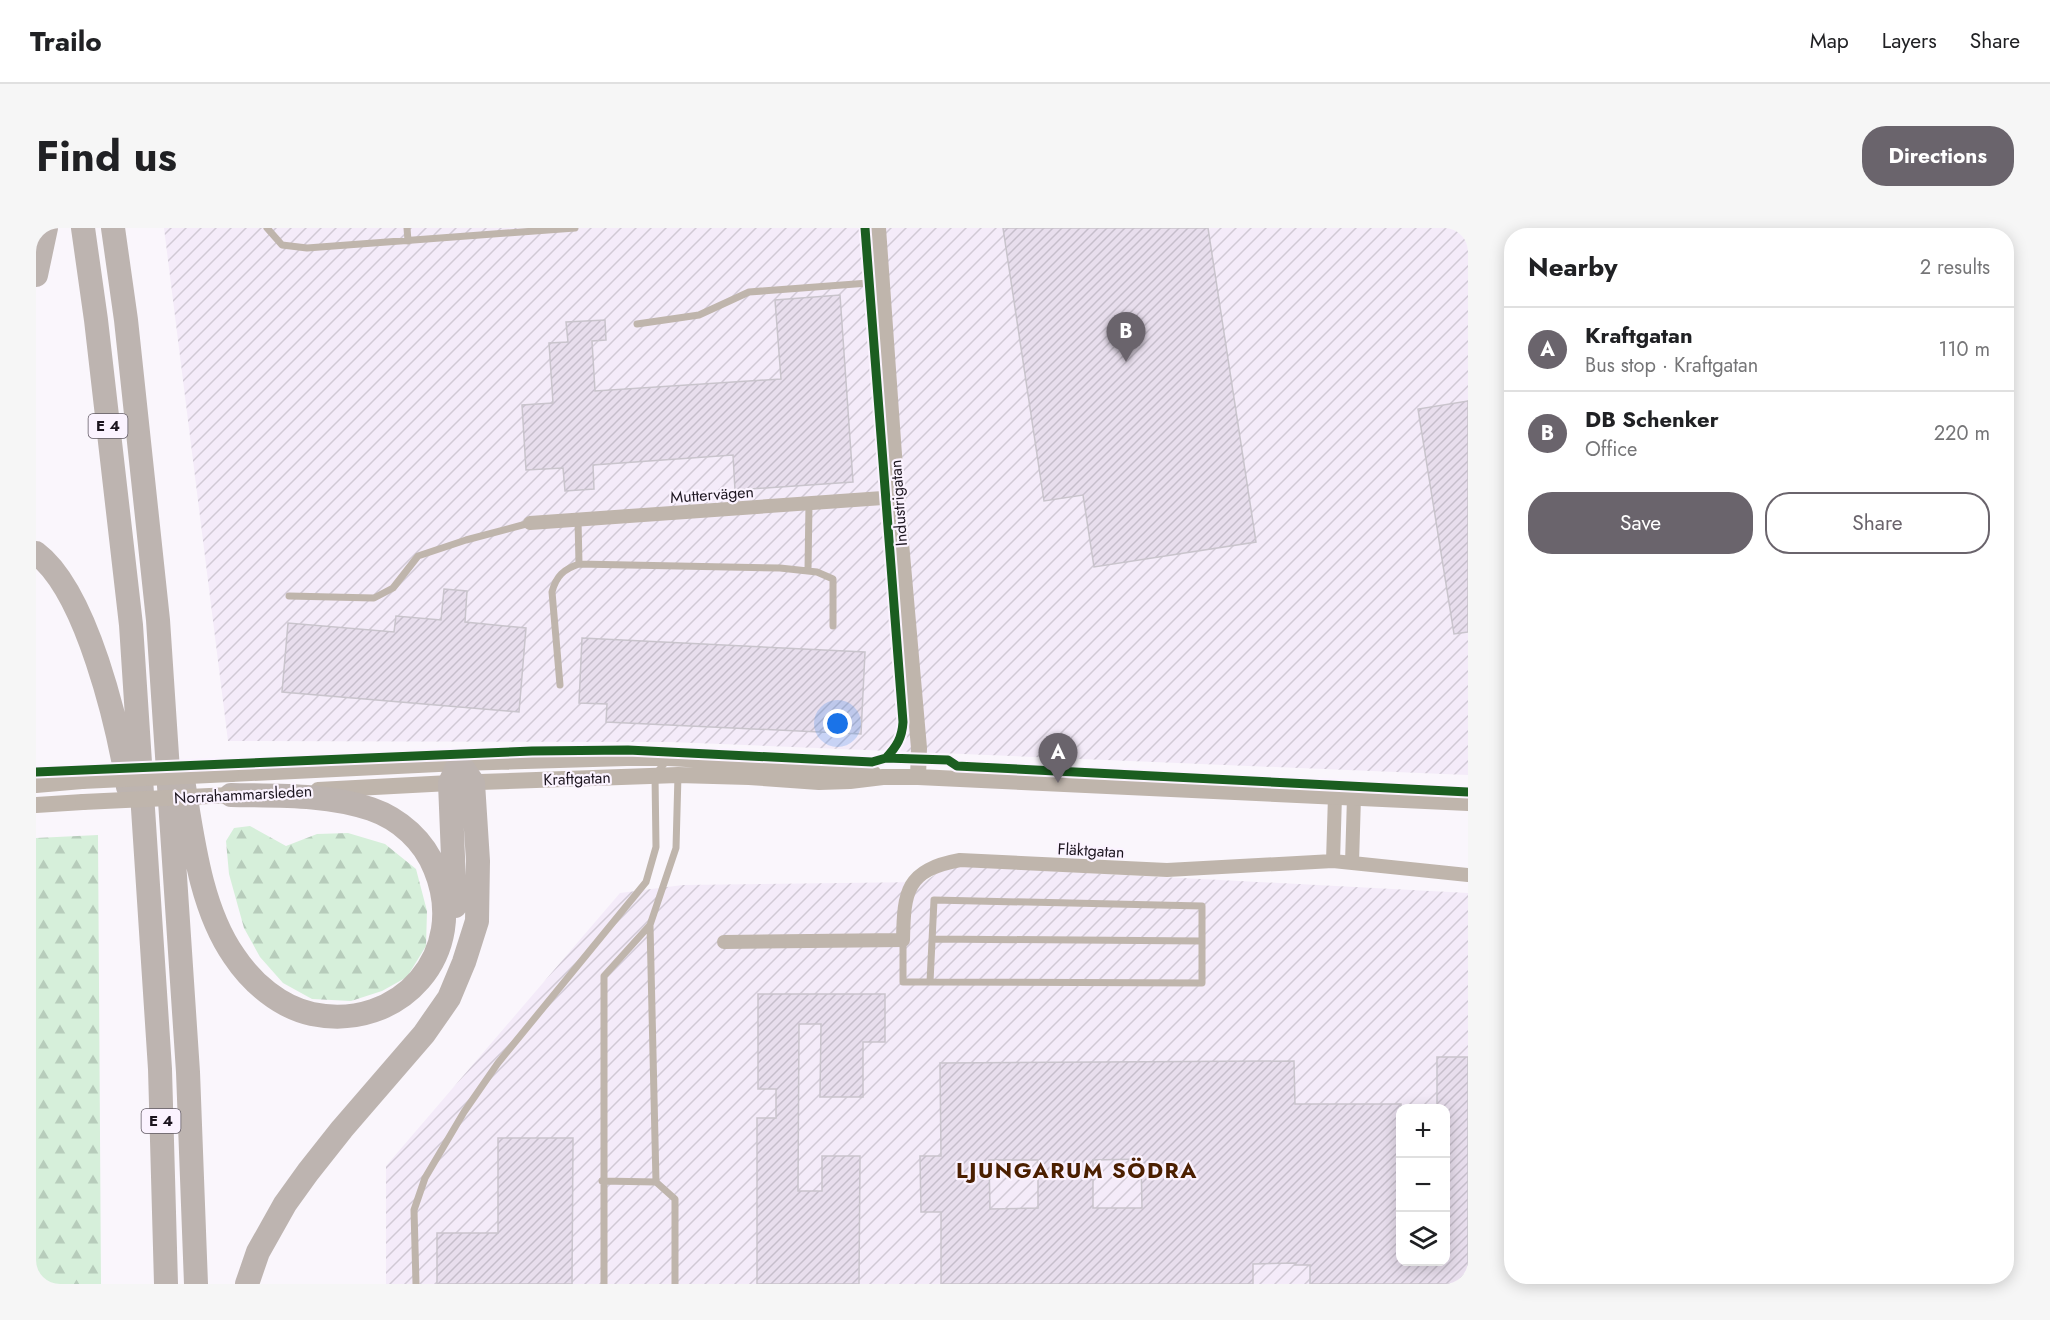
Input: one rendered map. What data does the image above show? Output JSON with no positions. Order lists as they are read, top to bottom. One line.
{"streets":{"highway":["E 4"],"street":["Muttervägen","Industrigatan","Kraftgatan","Norrahammarsleden","Fläktgatan"]},"crossings":[["Muttervägen","Industrigatan"],["Industrigatan","Kraftgatan"],["Kraftgatan","Norrahammarsleden"]],"districts":["LJUNGARUM SÖDRA"],"page":{"header":"Trailo","nav":["Map","Layers","Share"],"title":"Find us","buttons":["Directions",["Save","Share"]],"heading":["Nearby","2 results"],"list":[{"mark":"A","name":"Kraftgatan","note":"Bus stop · Kraftgatan","value":"110 m"},{"mark":"B","name":"DB Schenker","note":"Office","value":"220 m"}],"pins":["B","A"],"map_buttons":["+","−"]}}
